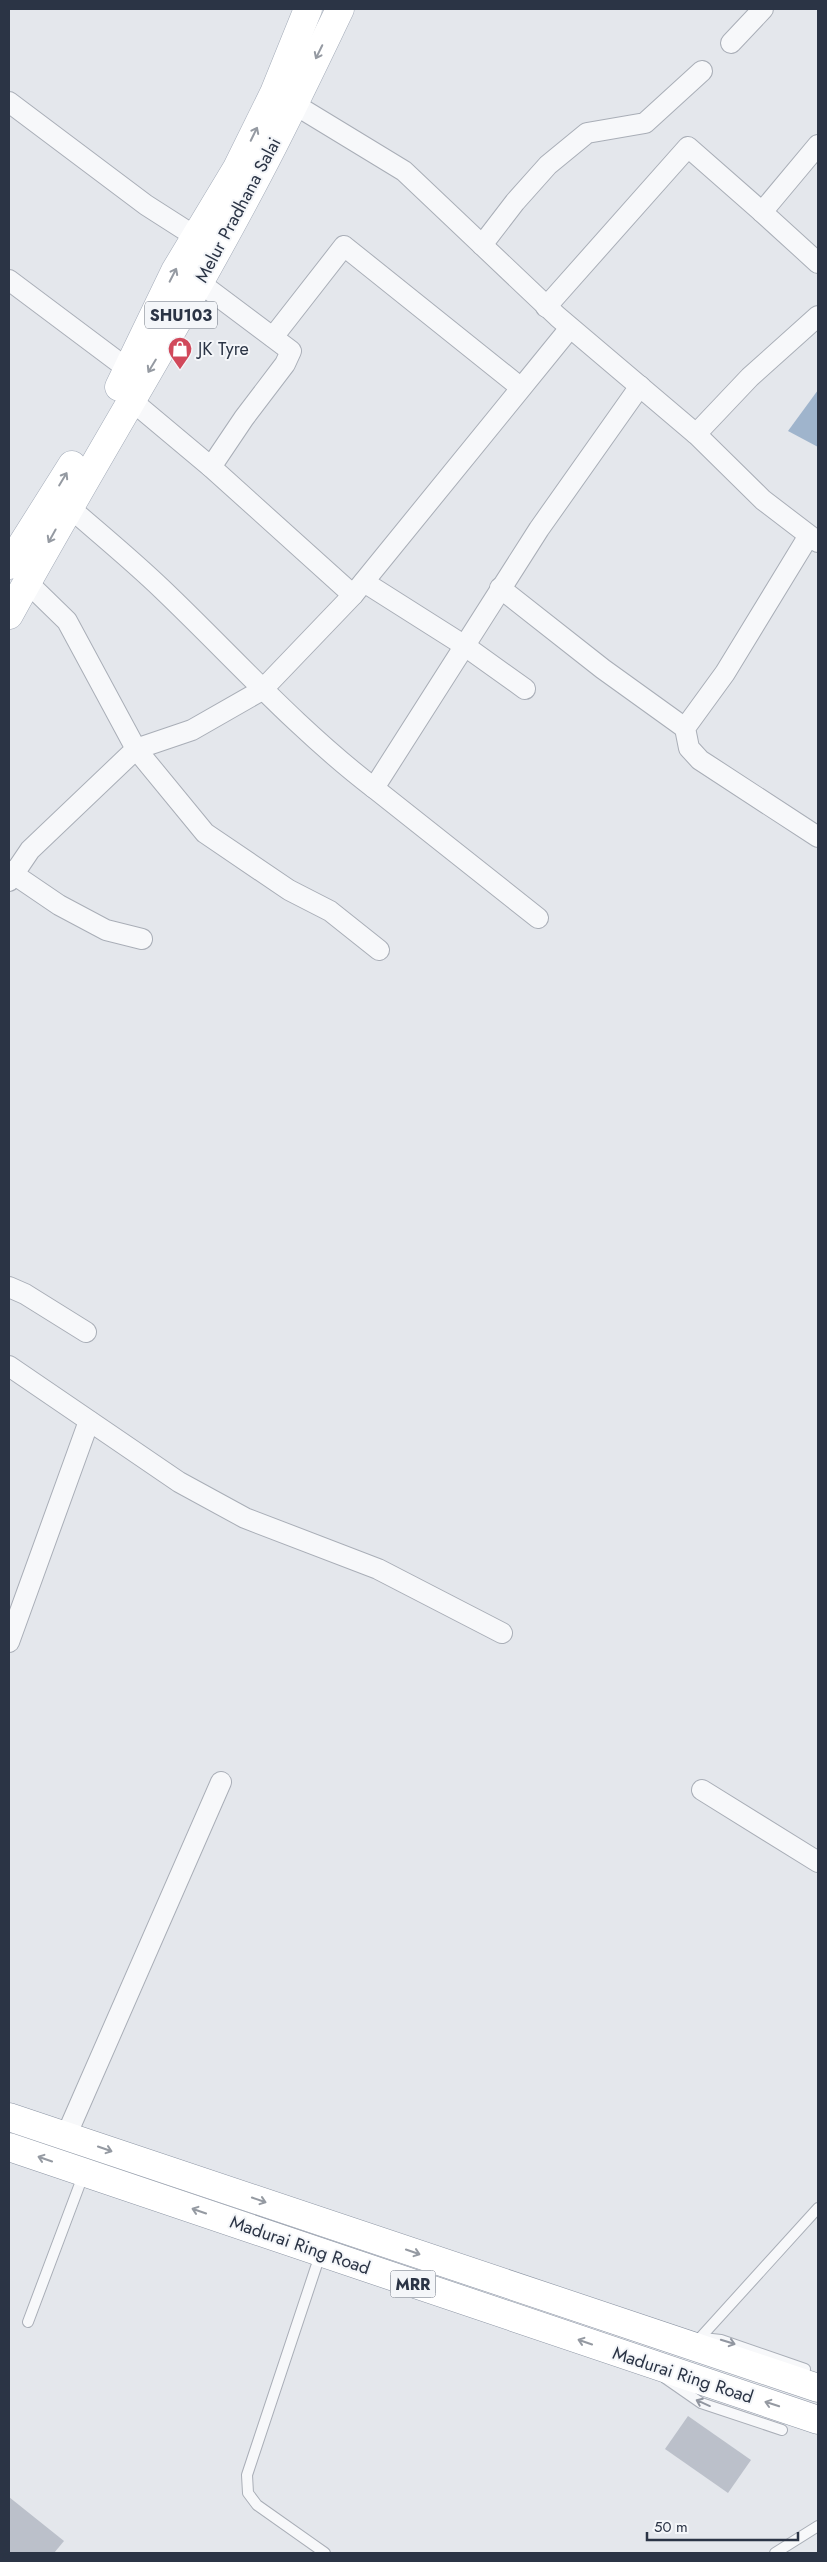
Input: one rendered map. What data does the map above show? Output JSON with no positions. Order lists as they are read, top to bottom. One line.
{"streets":{"main road":["Melur Pradhana Salai","SHU103","Madurai Ring Road","MRR"]},"places":{"shop":["JK Tyre"]},"scale_bar":"50 m"}
